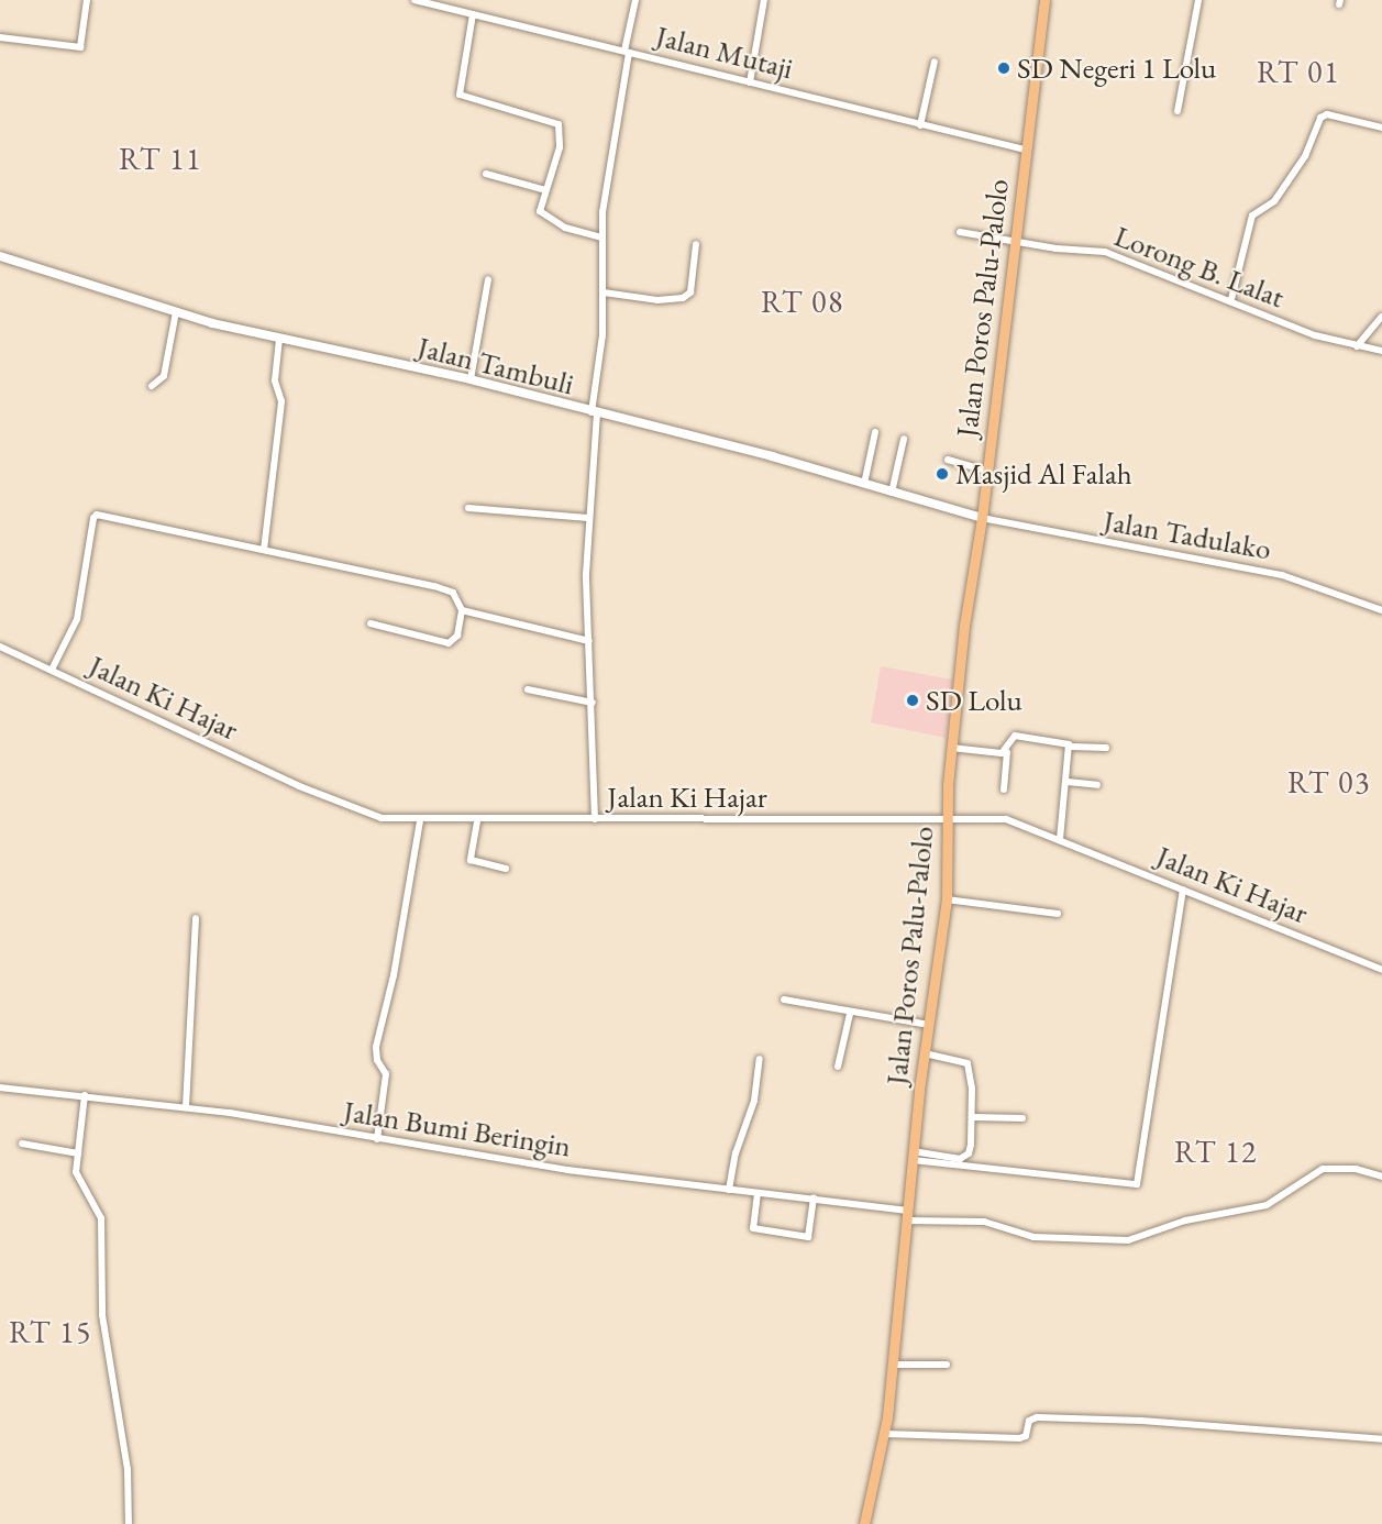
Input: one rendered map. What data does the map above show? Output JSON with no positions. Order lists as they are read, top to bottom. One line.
{"streets":{"main road":["Jalan Poros Palu-Palolo"],"street":["Jalan Mutaji","Lorong B. Lalat","Jalan Tambuli","Jalan Tadulako","Jalan Ki Hajar","Jalan Bumi Beringin"]},"crossings":[["Jalan Mutaji","Jalan Poros Palu-Palolo"],["Lorong B. Lalat","Jalan Poros Palu-Palolo"],["Jalan Poros Palu-Palolo","Jalan Tambuli"],["Jalan Poros Palu-Palolo","Jalan Tadulako"],["Jalan Poros Palu-Palolo","Jalan Ki Hajar"],["Jalan Poros Palu-Palolo","Jalan Bumi Beringin"],["Jalan Tambuli","Jalan Tadulako"]],"districts":["RT 01","RT 11","RT 08","RT 03","RT 12","RT 15"],"places":["SD Negeri 1 Lolu","Masjid Al Falah","SD Lolu"]}
